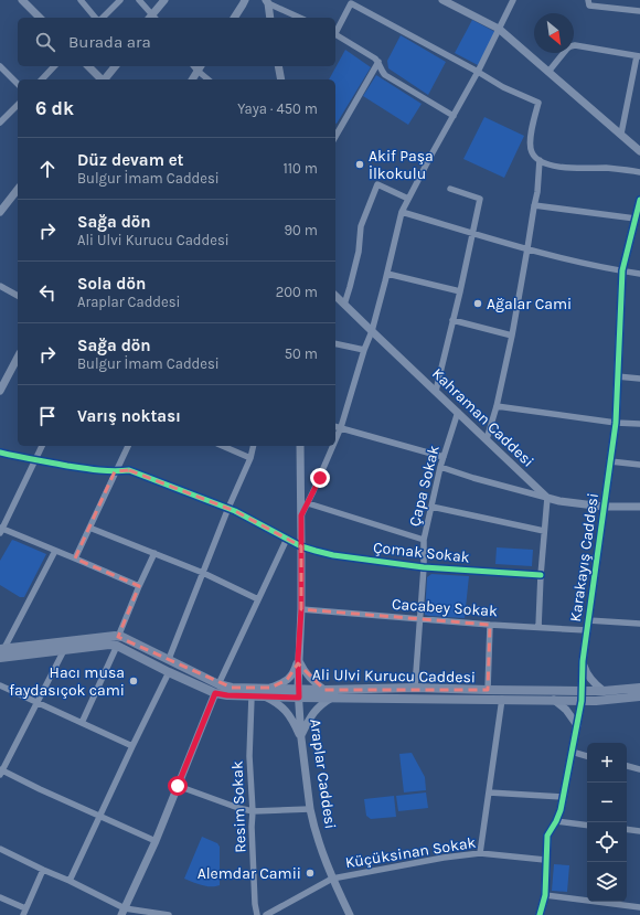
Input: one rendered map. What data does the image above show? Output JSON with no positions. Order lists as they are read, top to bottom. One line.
{"streets":{"main road":["Ali Ulvi Kurucu Caddesi"],"street":["Kahraman Caddesi","Çapa Sokak","Çomak Sokak","Karakayış Caddesi","Cacabey Sokak","Araplar Caddesi","Resim Sokak","Küçüksinan Sokak"]},"crossings":[["Kahraman Caddesi","Çapa Sokak"],["Çapa Sokak","Çomak Sokak"],["Çapa Sokak","Cacabey Sokak"],["Çapa Sokak","Ali Ulvi Kurucu Caddesi"],["Çomak Sokak","Araplar Caddesi"],["Karakayış Caddesi","Cacabey Sokak"],["Karakayış Caddesi","Ali Ulvi Kurucu Caddesi"],["Karakayış Caddesi","Küçüksinan Sokak"],["Cacabey Sokak","Araplar Caddesi"],["Ali Ulvi Kurucu Caddesi","Araplar Caddesi"],["Ali Ulvi Kurucu Caddesi","Resim Sokak"],["Araplar Caddesi","Küçüksinan Sokak"]],"places":["Akif Paşa İlkokulu","Ağalar Cami","Hacı musa faydasıçok cami","Alemdar Camii"],"north":"bottom right","page":{"search":"Burada ara","heading":["6 dk","Yaya · 450 m"],"list":[["Düz devam et","Bulgur İmam Caddesi","110 m"],["Sağa dön","Ali Ulvi Kurucu Caddesi","90 m"],["Sola dön","Araplar Caddesi","200 m"],["Sağa dön","Bulgur İmam Caddesi","50 m"],"Varış noktası"],"map_buttons":["+","−"]}}
